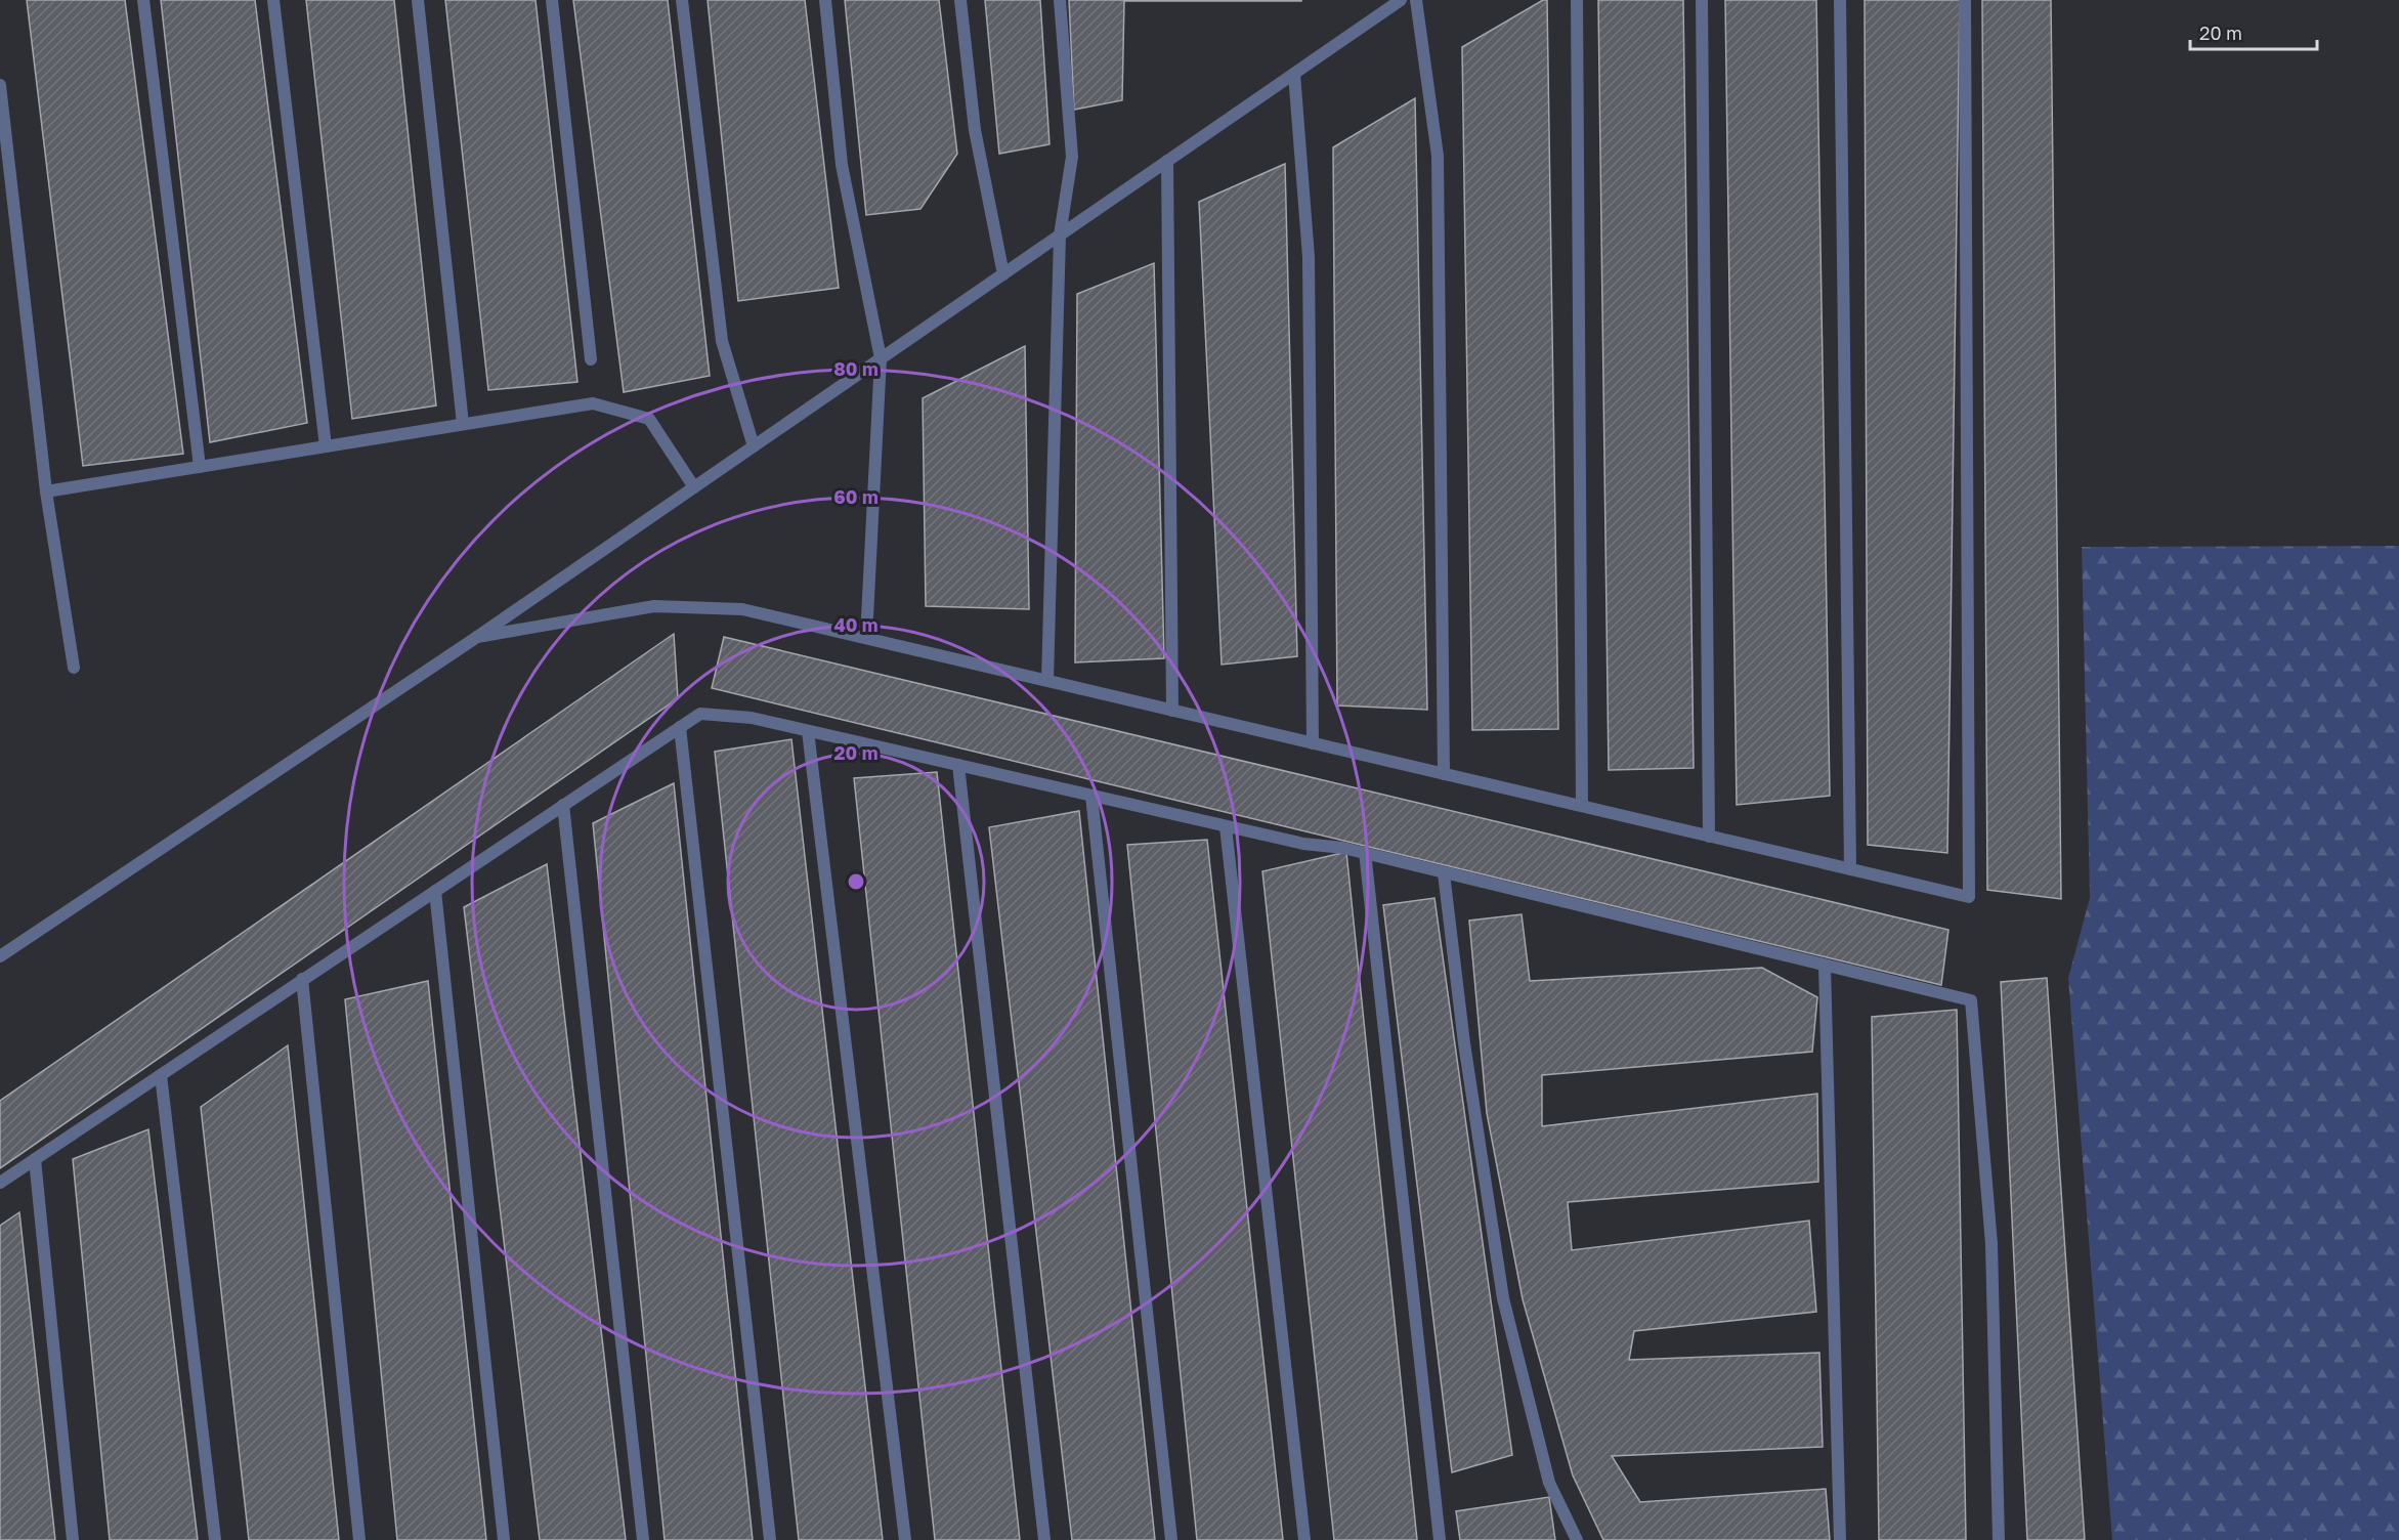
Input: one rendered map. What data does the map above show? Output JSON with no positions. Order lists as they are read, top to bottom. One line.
{"scale_bar":"20 m","rings":["80 m","60 m","40 m","20 m"]}
